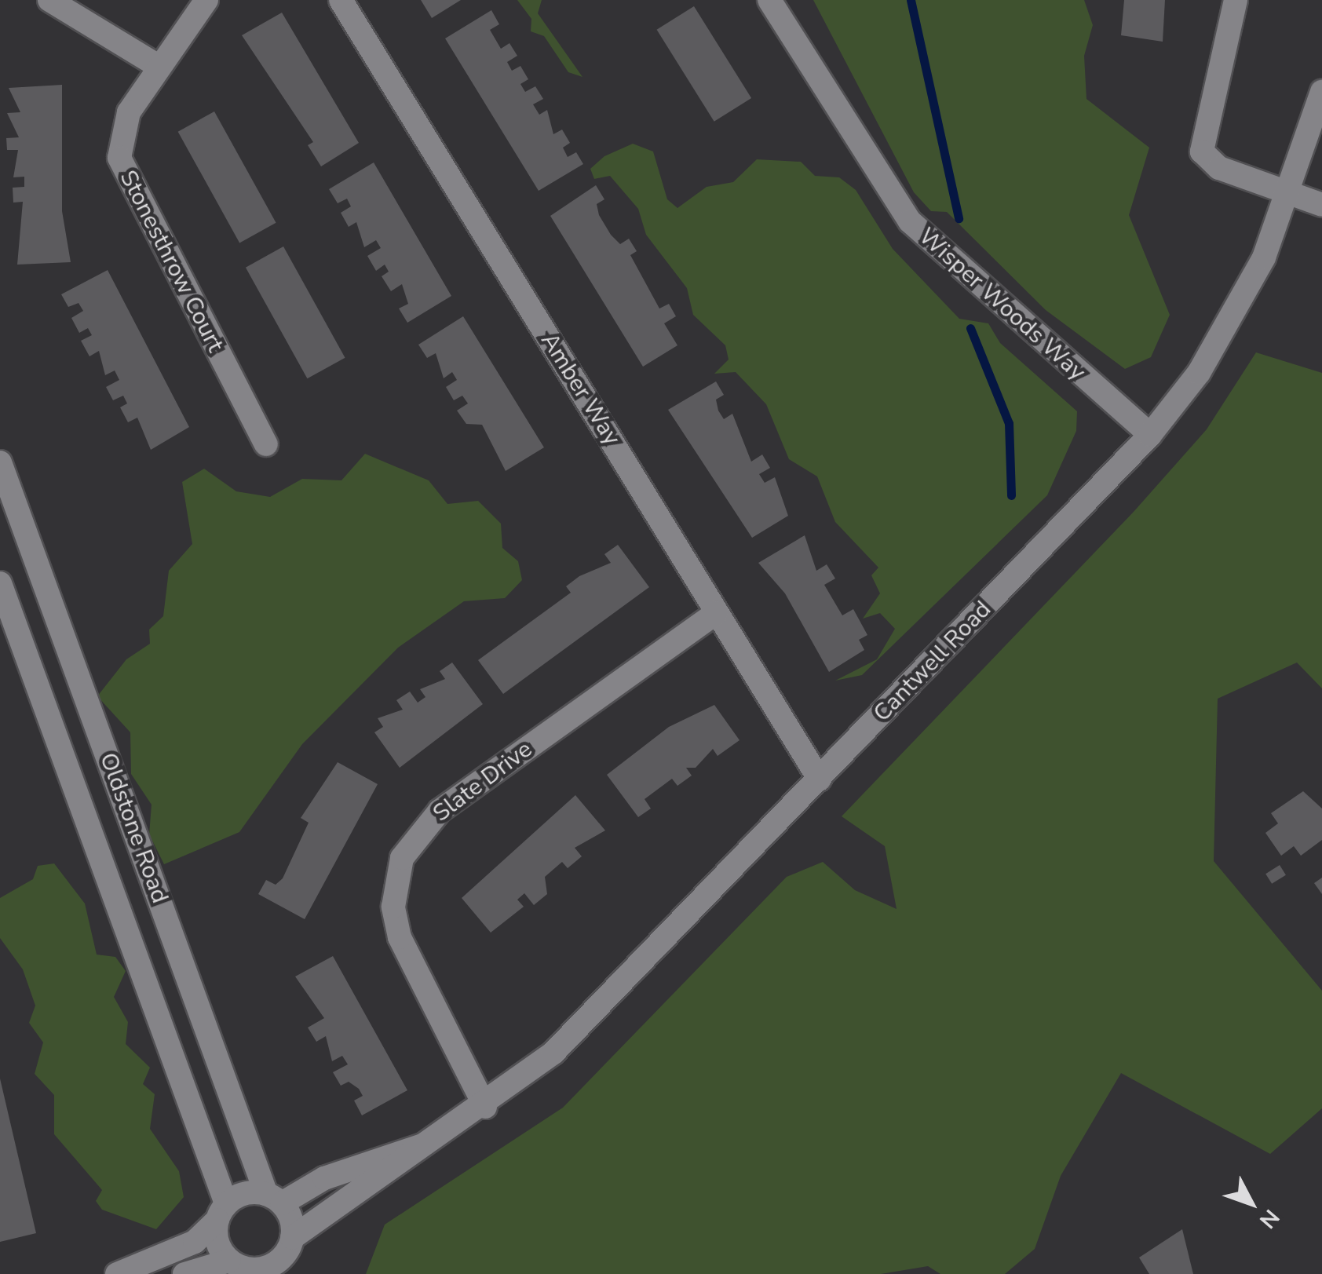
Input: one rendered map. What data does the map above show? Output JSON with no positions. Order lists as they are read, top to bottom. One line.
{"streets":{"street":["Stonesthrow Court","Wisper Woods Way","Amber Way","Cantwell Road","Slate Drive","Oldstone Road"]},"crossings":[["Wisper Woods Way","Cantwell Road"],["Amber Way","Cantwell Road"],["Amber Way","Slate Drive"],["Cantwell Road","Slate Drive"],["Cantwell Road","Oldstone Road"]],"north":"bottom right"}
